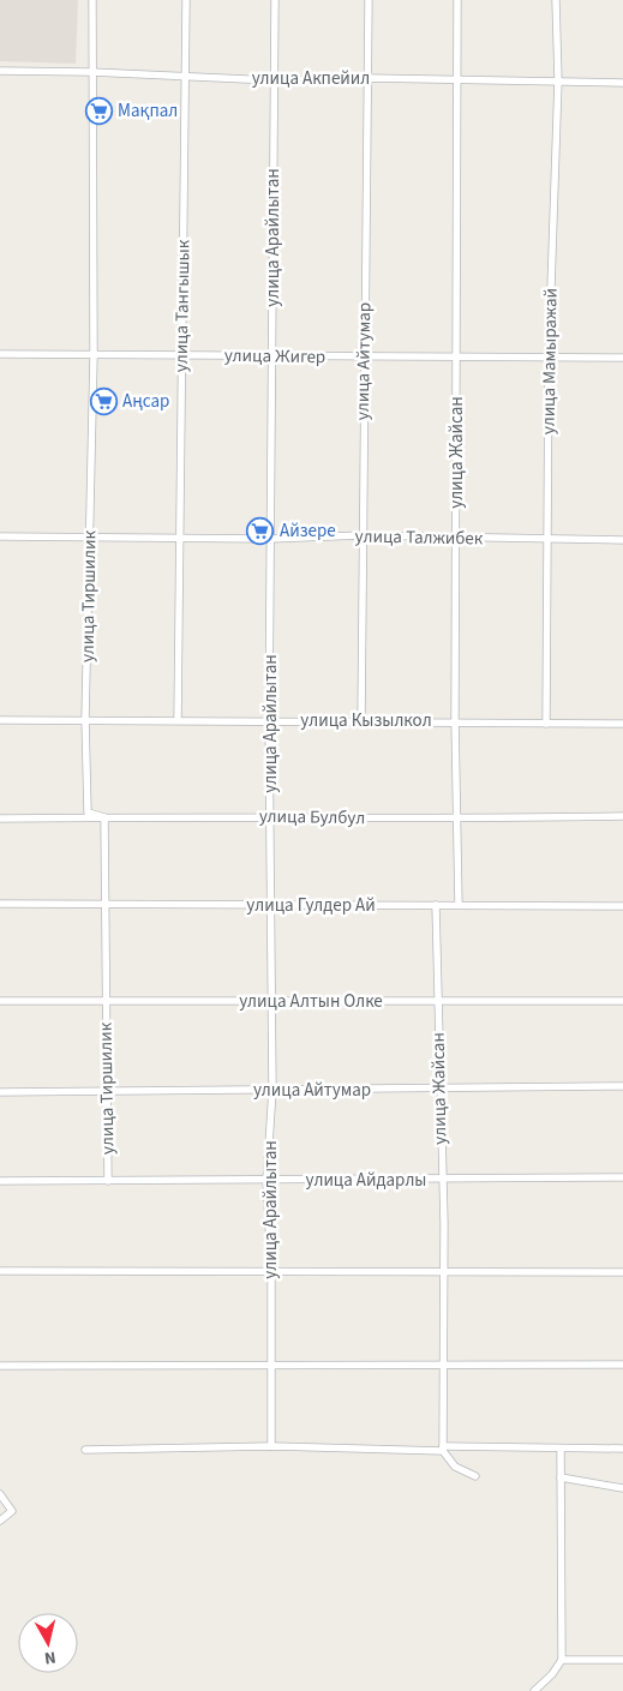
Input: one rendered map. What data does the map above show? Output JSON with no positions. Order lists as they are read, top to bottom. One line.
{"streets":{"street":["улица Акпейил","улица Арайлытан","улица Тангышык","улица Жигер","улица Айтумар","улица Мамыражай","улица Жайсан","улица Талжибек","улица Тиршилик","улица Кызылкол","улица Булбул","улица Гулдер Ай","улица Алтын Олке","улица Айдарлы"]},"crossings":[["улица Акпейил","улица Арайлытан"],["улица Акпейил","улица Тангышык"],["улица Акпейил","улица Айтумар"],["улица Акпейил","улица Мамыражай"],["улица Акпейил","улица Жайсан"],["улица Акпейил","улица Тиршилик"],["улица Арайлытан","улица Жигер"],["улица Арайлытан","улица Айтумар"],["улица Арайлытан","улица Талжибек"],["улица Арайлытан","улица Кызылкол"],["улица Арайлытан","улица Булбул"],["улица Арайлытан","улица Гулдер Ай"],["улица Арайлытан","улица Алтын Олке"],["улица Арайлытан","улица Айдарлы"],["улица Тангышык","улица Жигер"],["улица Тангышык","улица Талжибек"],["улица Тангышык","улица Кызылкол"],["улица Жигер","улица Айтумар"],["улица Жигер","улица Мамыражай"],["улица Жигер","улица Жайсан"],["улица Жигер","улица Тиршилик"],["улица Айтумар","улица Жайсан"],["улица Айтумар","улица Талжибек"],["улица Айтумар","улица Тиршилик"],["улица Айтумар","улица Кызылкол"],["улица Мамыражай","улица Талжибек"],["улица Мамыражай","улица Кызылкол"],["улица Жайсан","улица Талжибек"],["улица Жайсан","улица Кызылкол"],["улица Жайсан","улица Булбул"],["улица Жайсан","улица Гулдер Ай"],["улица Жайсан","улица Алтын Олке"],["улица Жайсан","улица Айдарлы"],["улица Талжибек","улица Тиршилик"],["улица Тиршилик","улица Кызылкол"],["улица Тиршилик","улица Булбул"],["улица Тиршилик","улица Гулдер Ай"],["улица Тиршилик","улица Алтын Олке"],["улица Тиршилик","улица Айдарлы"]],"places":{"supermarket":["Мақпал","Аңсар","Айзере"]},"north":"bottom"}
